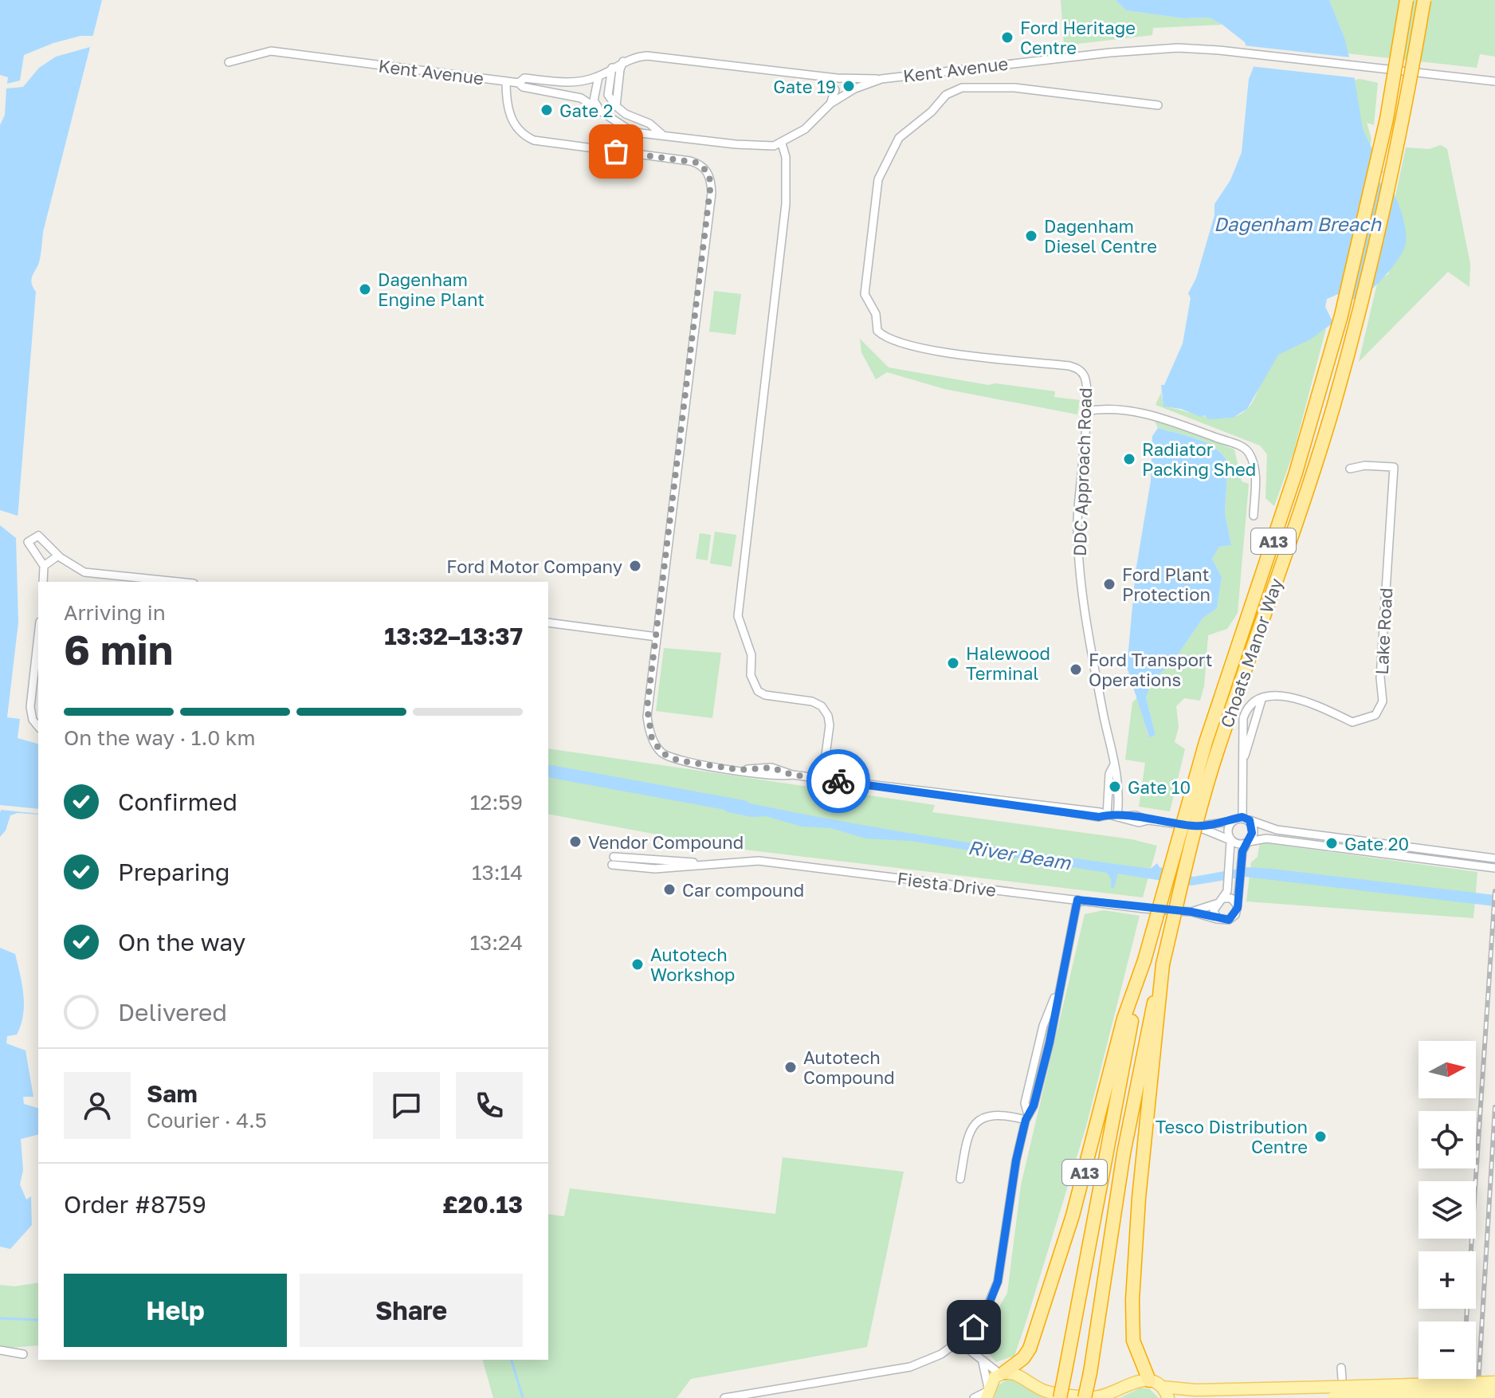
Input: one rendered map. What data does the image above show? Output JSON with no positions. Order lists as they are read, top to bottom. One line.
{"streets":{"highway":["A13","Choats Manor Way"],"street":["Kent Avenue","DDC Approach Road","Lake Road","Fiesta Drive"]},"crossings":[["A13","Choats Manor Way"]],"water":["Dagenham Breach","River Beam"],"places":["Ford Heritage Centre","Gate 19","Gate 2","Dagenham Diesel Centre","Dagenham Engine Plant","Radiator Packing Shed","Ford Motor Company","Ford Plant Protection","Halewood Terminal","Ford Transport Operations","Gate 10","Vendor Compound","Gate 20","Car compound","Autotech Workshop","Autotech Compound","Tesco Distribution Centre"],"north":"right","page":{"heading":["6 min","Arriving in","13:32–13:37"],"panel":["Sam","Courier · 4.5","Order #8759","£20.13"],"bar":"On the way · 1.0 km","list":[["Confirmed","12:59"],["Preparing","13:14"],["On the way","13:24"],"Delivered"],"map_buttons":["+","−"],"buttons":["Help","Share"]}}
